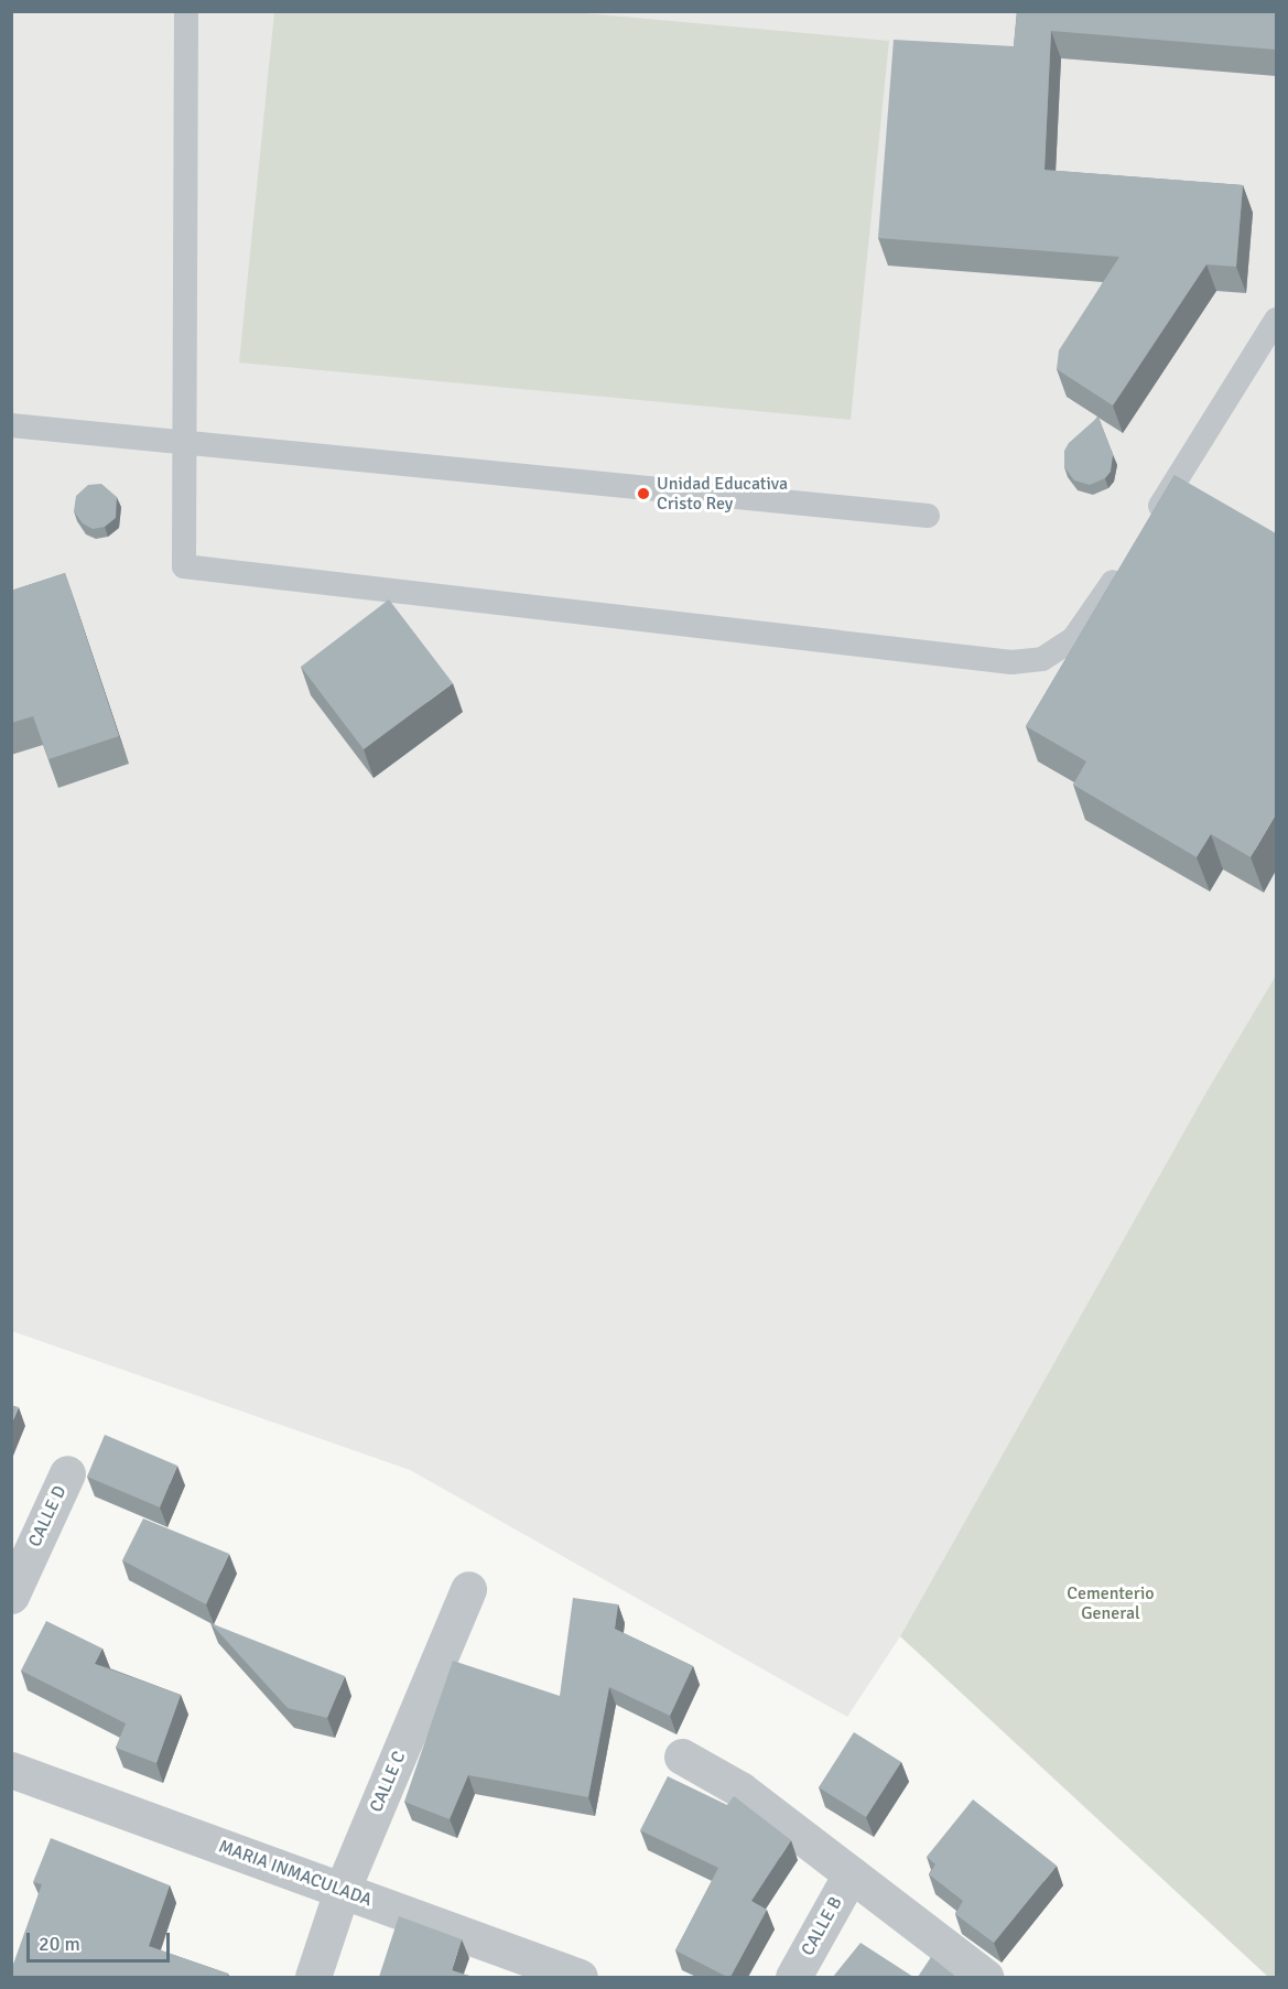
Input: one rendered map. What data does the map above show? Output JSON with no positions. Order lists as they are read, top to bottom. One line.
{"streets":{"street":["CALLE D","CALLE C","MARIA INMACULADA","CALLE B"]},"crossings":[["CALLE C","MARIA INMACULADA"]],"parks":["Cementerio General"],"places":["Unidad Educativa Cristo Rey"],"scale_bar":"20 m"}
